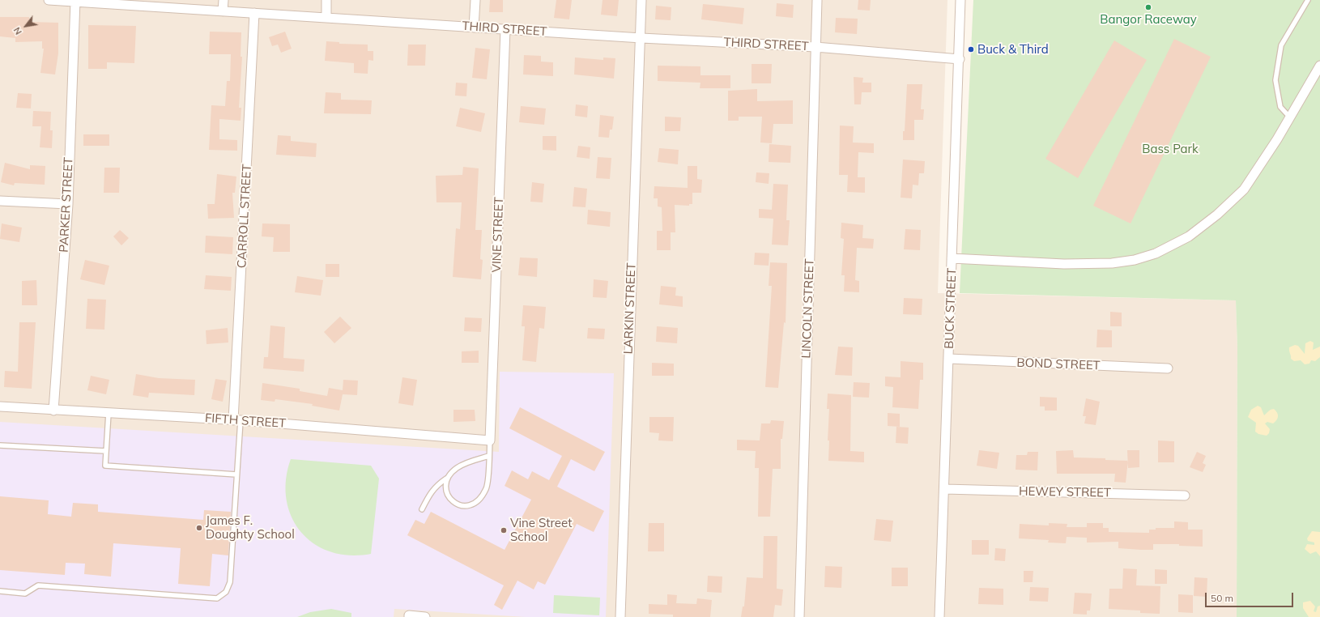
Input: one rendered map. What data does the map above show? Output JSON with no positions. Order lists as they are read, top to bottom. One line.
{"streets":{"street":["THIRD STREET","PARKER STREET","CARROLL STREET","VINE STREET","LARKIN STREET","LINCOLN STREET","BUCK STREET","BOND STREET","FIFTH STREET","HEWEY STREET"]},"crossings":[["THIRD STREET","PARKER STREET"],["THIRD STREET","CARROLL STREET"],["THIRD STREET","VINE STREET"],["THIRD STREET","LARKIN STREET"],["THIRD STREET","LINCOLN STREET"],["THIRD STREET","BUCK STREET"],["PARKER STREET","FIFTH STREET"],["CARROLL STREET","FIFTH STREET"],["VINE STREET","FIFTH STREET"],["BUCK STREET","BOND STREET"],["BUCK STREET","HEWEY STREET"]],"parks":["Bass Park"],"places":["Bangor Raceway","Buck & Third","James F. Doughty School","Vine Street School"],"scale_bar":"50 m","north":"bottom left"}
